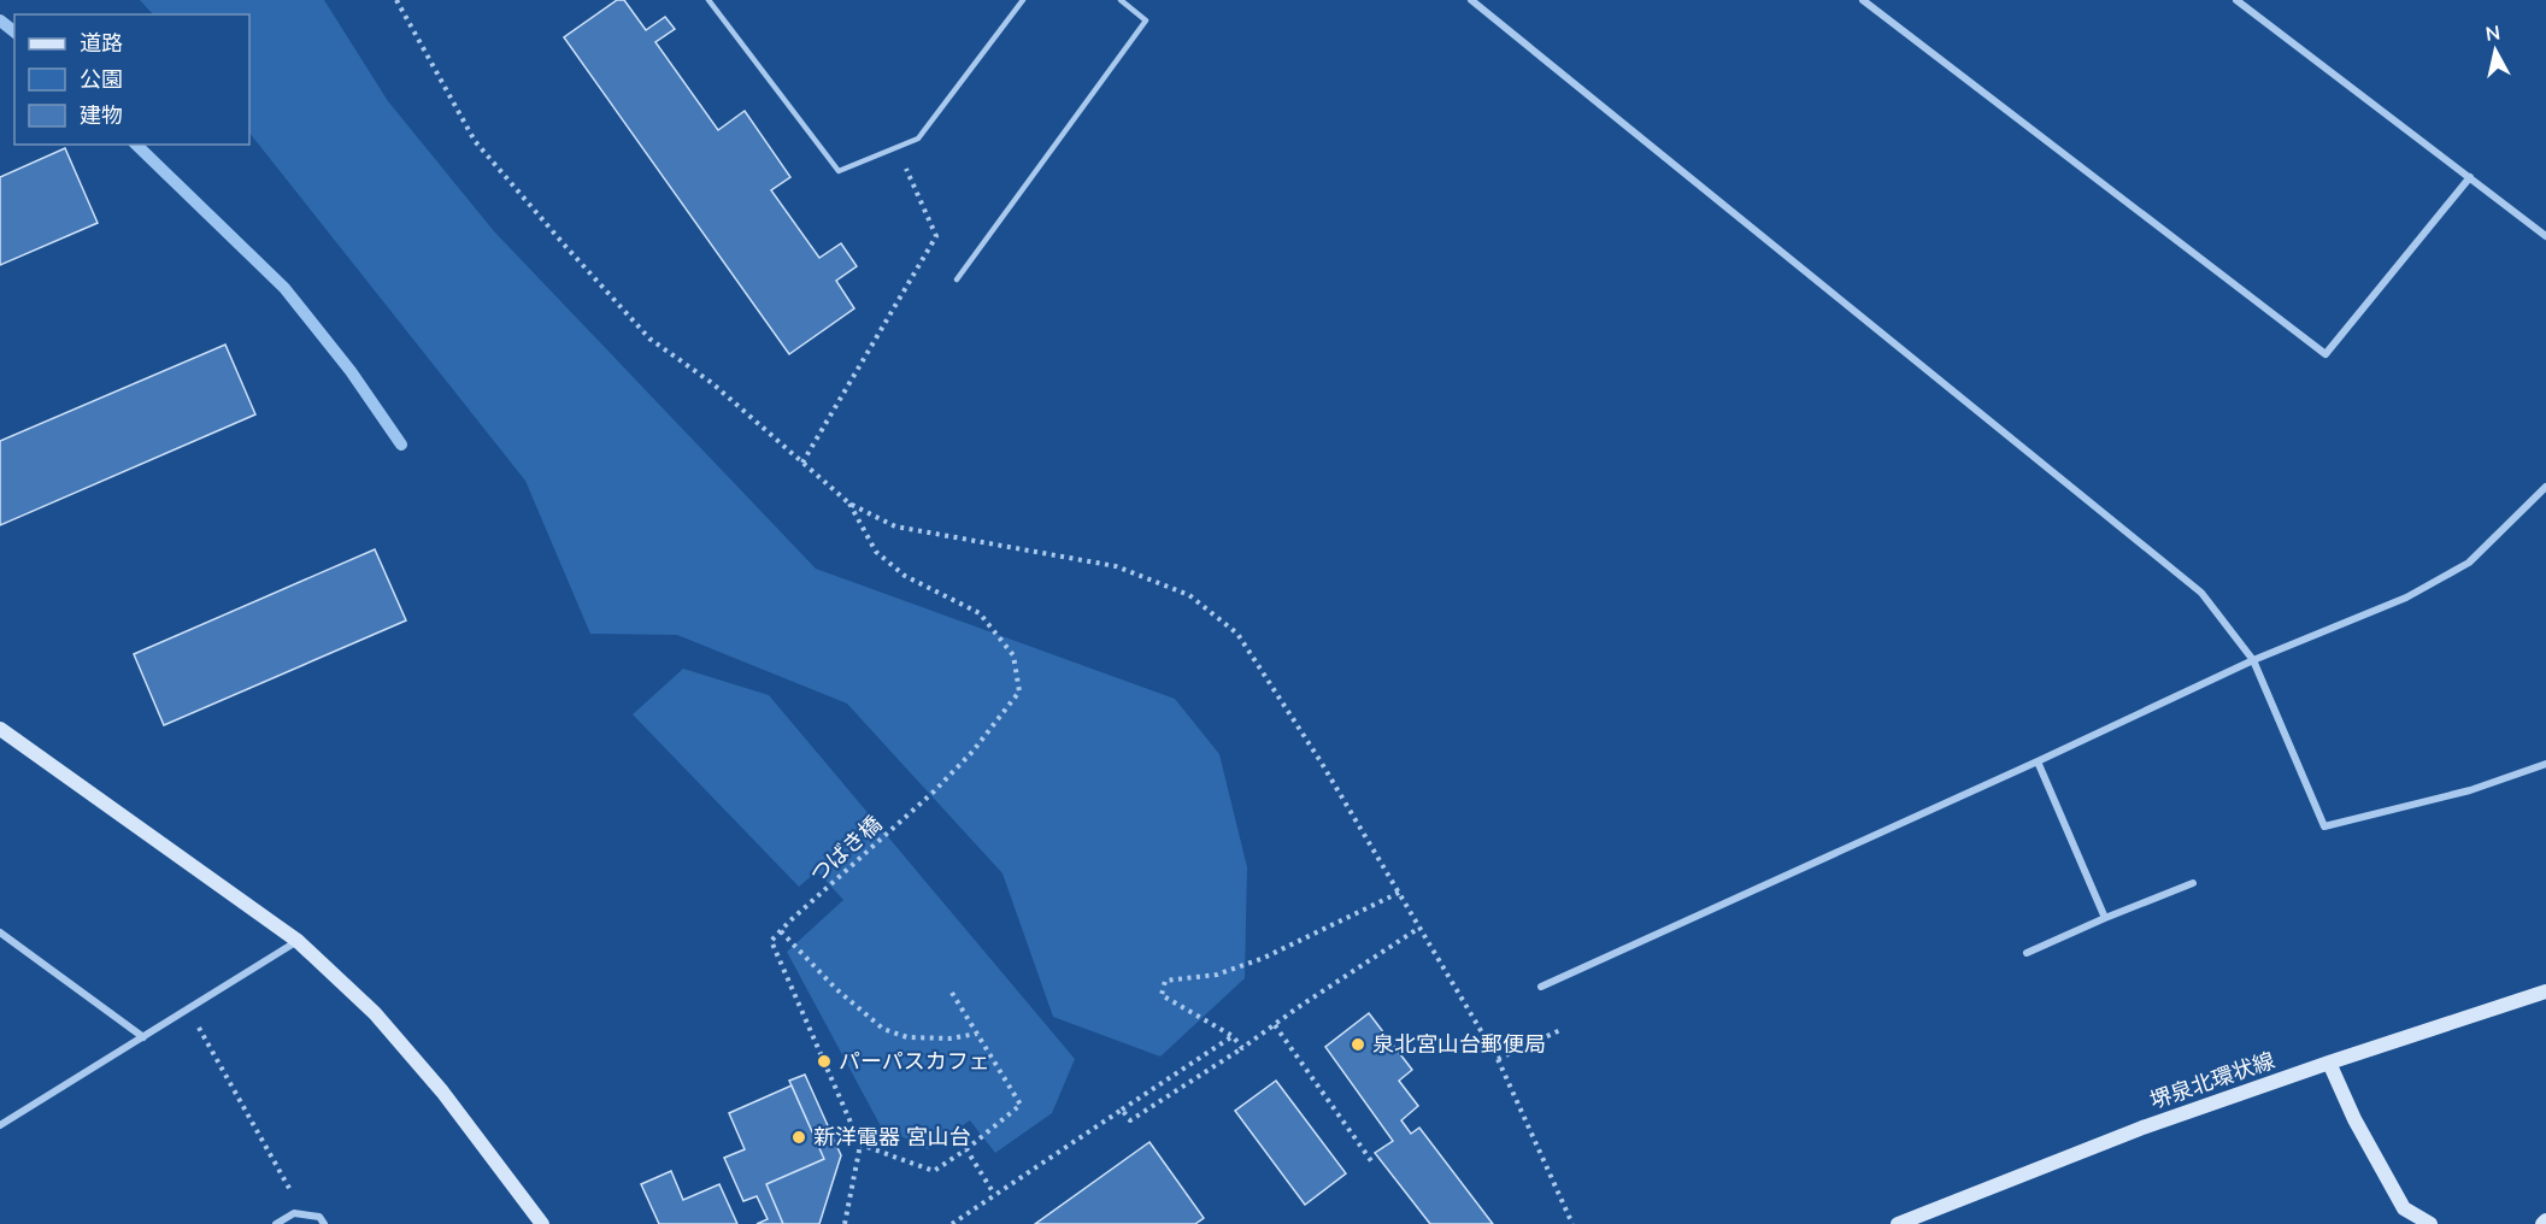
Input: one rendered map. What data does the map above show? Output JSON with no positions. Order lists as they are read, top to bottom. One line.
{"streets":{"street":["堺泉北環状線"],"path":["つばき橋"]},"places":["泉北宮山台郵便局","パーパスカフェ","新洋電器 宮山台"],"legend":["道路","公園","建物"],"north":"top"}
